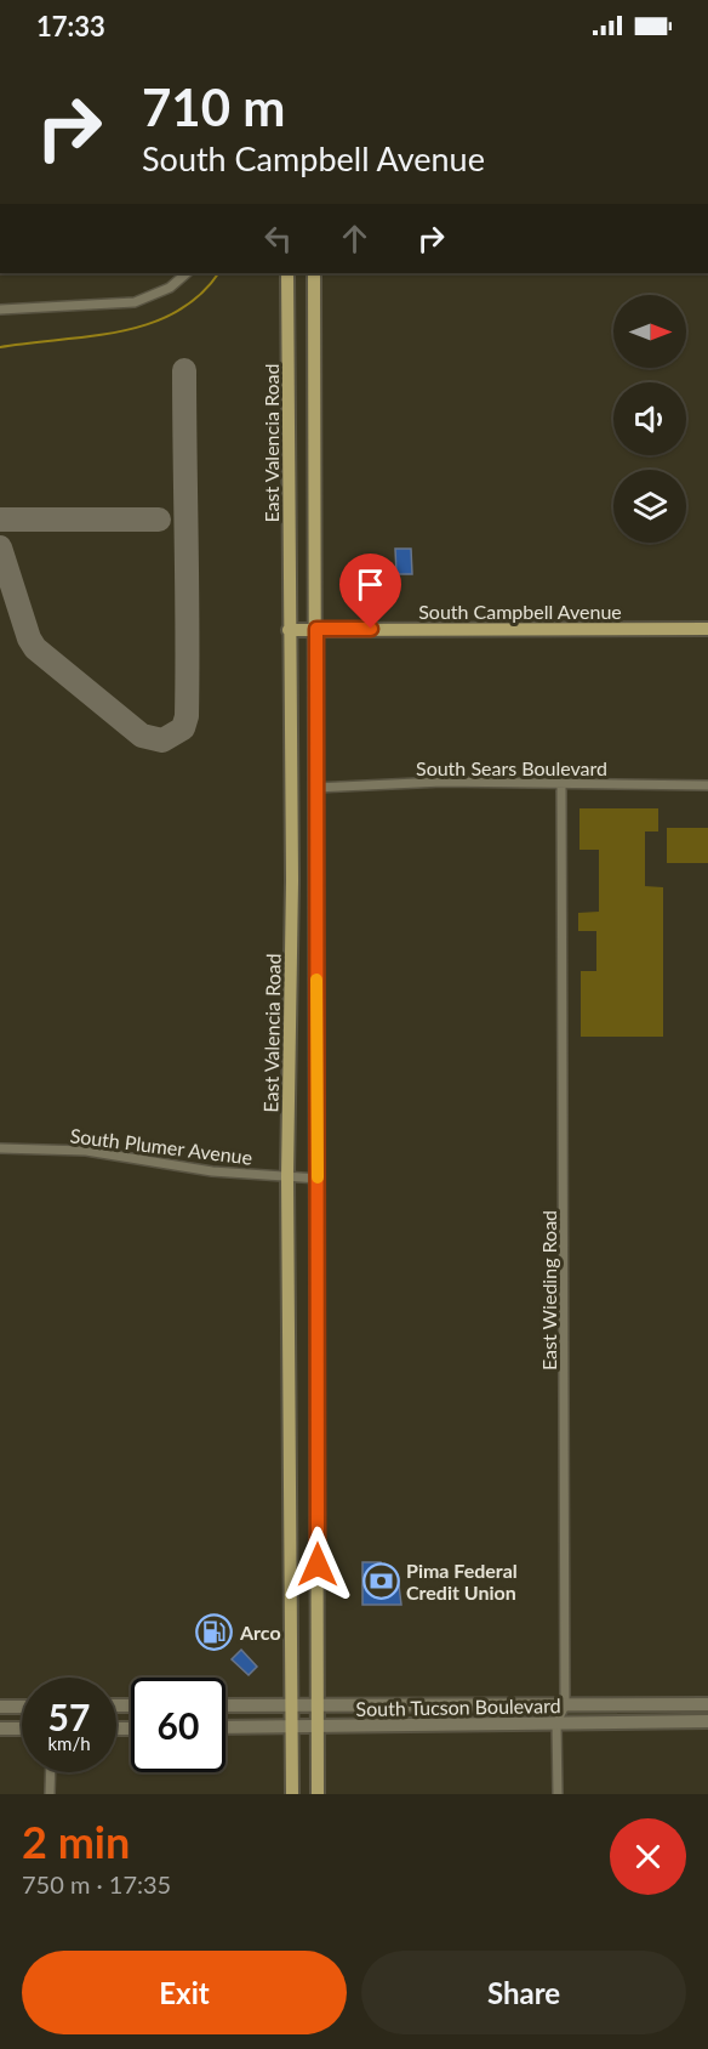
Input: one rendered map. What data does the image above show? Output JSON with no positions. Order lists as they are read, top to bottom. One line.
{"streets":{"main road":["East Valencia Road","South Campbell Avenue","South Tucson Boulevard"],"street":["South Sears Boulevard","South Plumer Avenue","East Wieding Road"]},"crossings":[["East Valencia Road","South Campbell Avenue"],["East Valencia Road","South Plumer Avenue"],["East Valencia Road","South Tucson Boulevard"],["South Sears Boulevard","East Wieding Road"],["East Wieding Road","South Tucson Boulevard"]],"places":{"bank":["Pima Federal Credit Union"],"fuel station":["Arco"]},"north":"right","page":{"status":"17:33","turn":["710 m","South Campbell Avenue"],"speed":"57 km/h","limit":"60","heading":["2 min","750 m · 17:35"],"buttons":["Exit","Share"]}}
